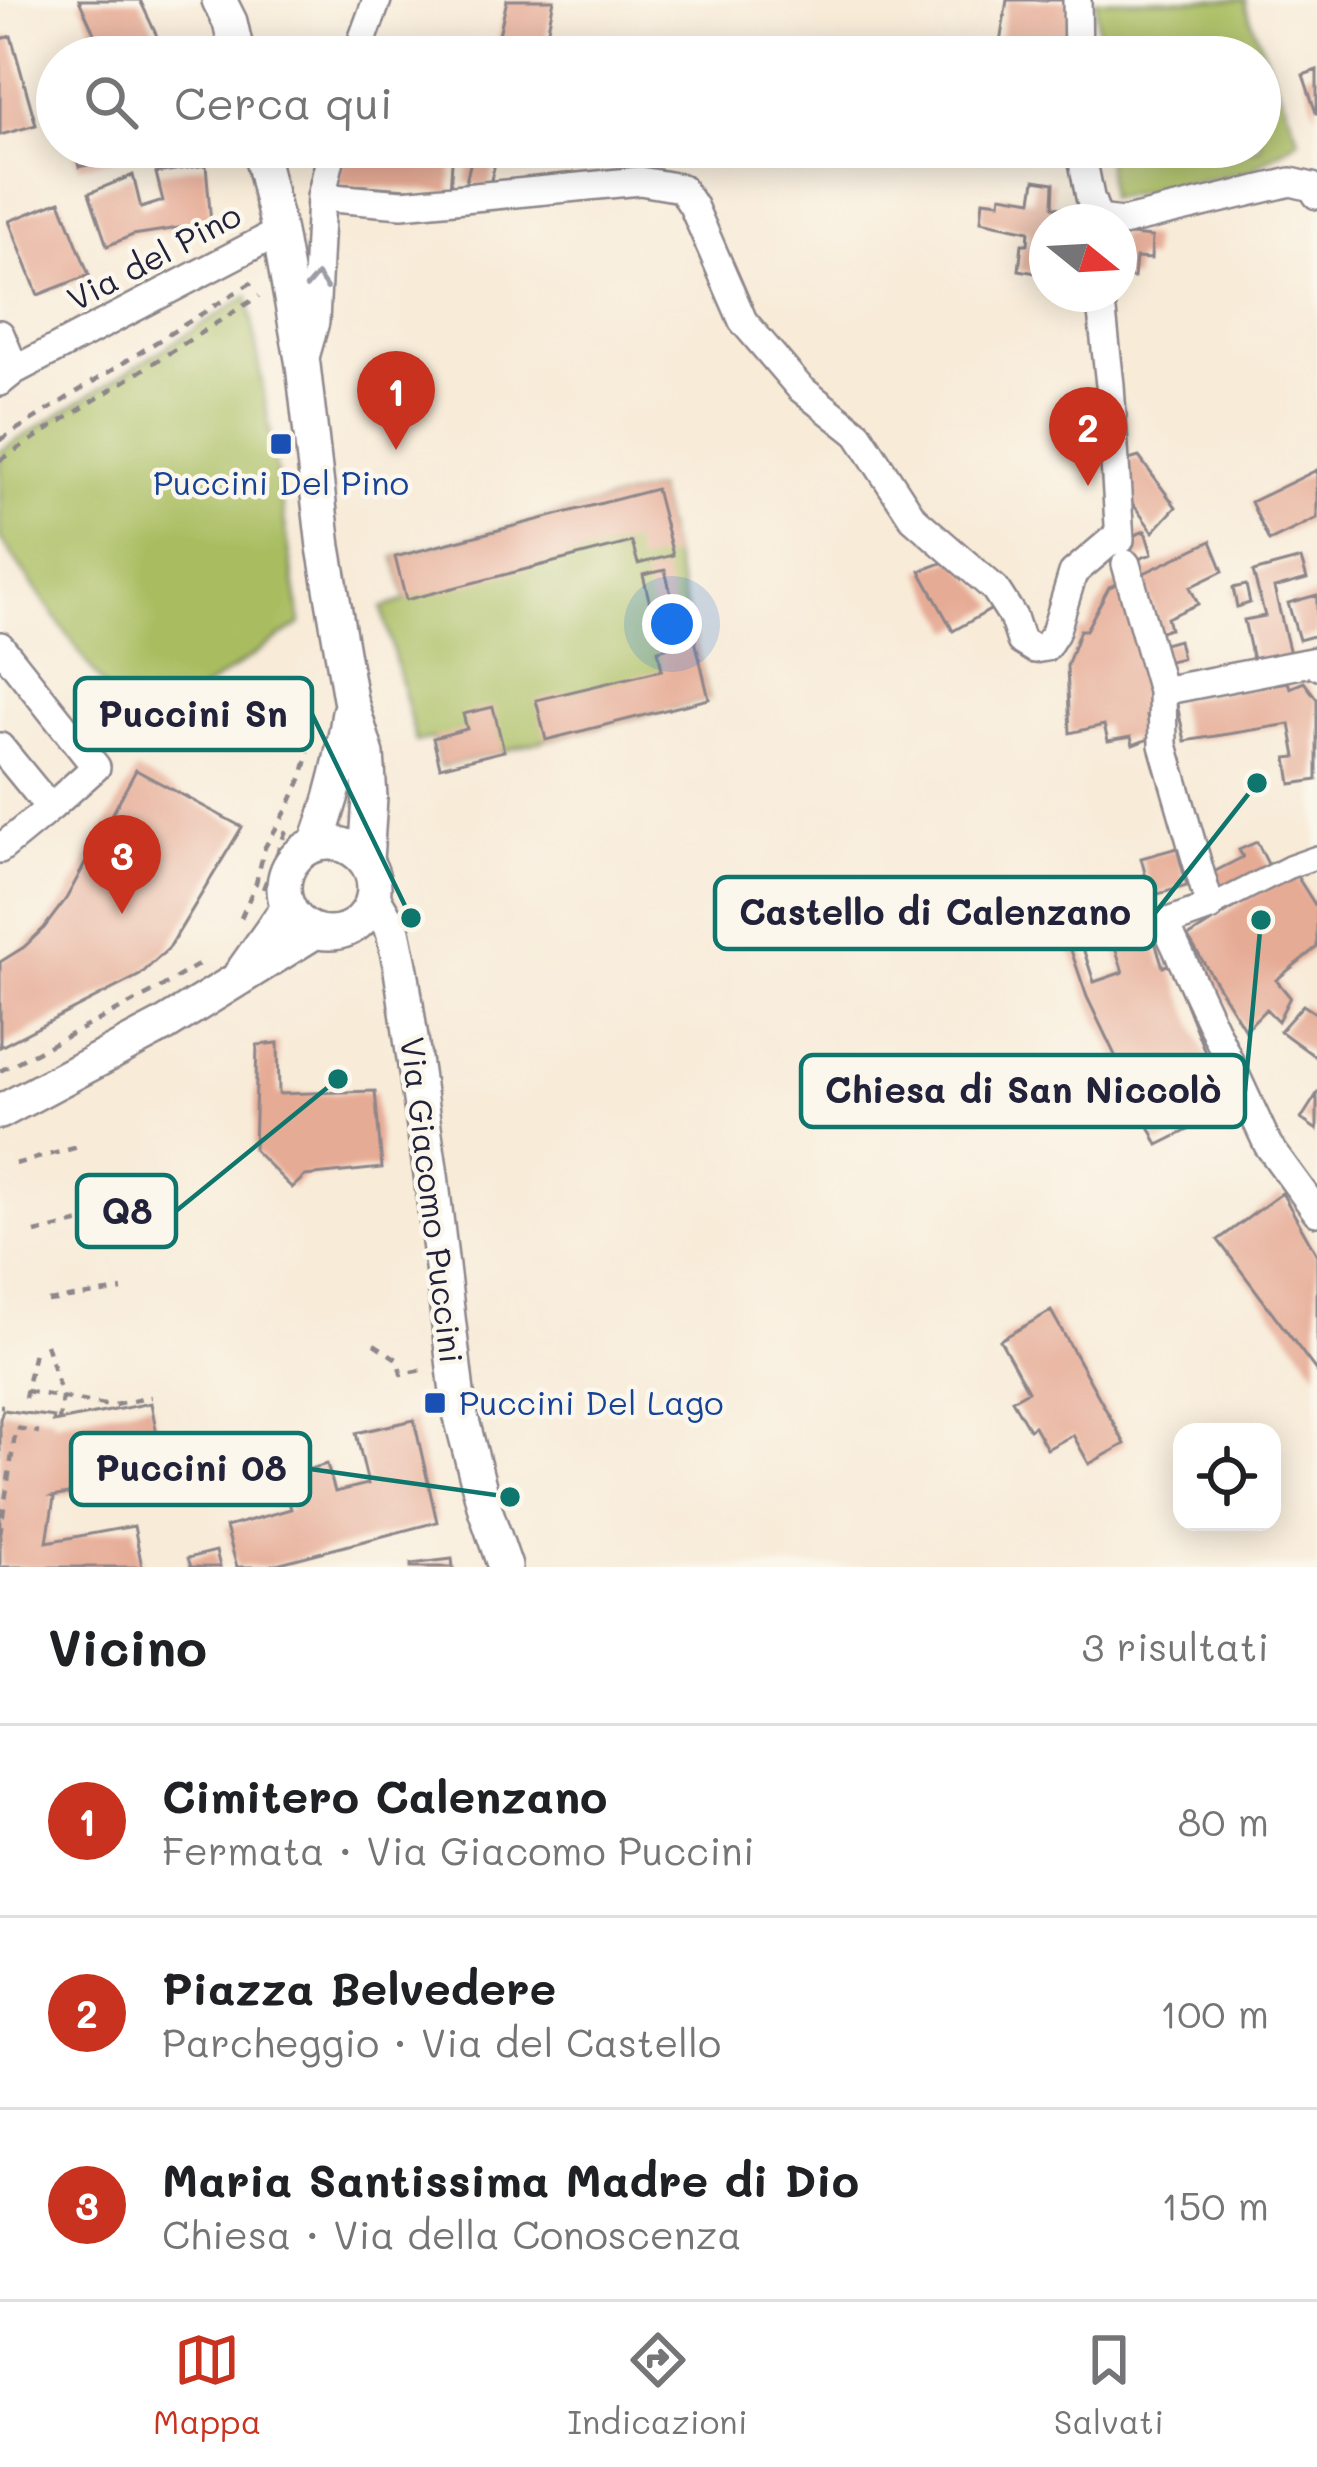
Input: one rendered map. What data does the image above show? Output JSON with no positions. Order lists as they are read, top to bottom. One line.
{"streets":{"street":["Via del Pino","Via Giacomo Puccini"]},"crossings":[["Via del Pino","Via Giacomo Puccini"]],"places":{"transit":["Puccini Del Pino","Puccini Del Lago"],"other":["Castello di Calenzano","Puccini Sn","Chiesa di San Niccolò","Q8","Puccini 08"]},"north":"right","page":{"search":"Cerca qui","pins":["1","2","3"],"heading":["Vicino","3 risultati"],"list":[{"mark":"1","name":"Cimitero Calenzano","note":"Fermata · Via Giacomo Puccini","value":"80 m"},{"mark":"2","name":"Piazza Belvedere","note":"Parcheggio · Via del Castello","value":"100 m"},{"mark":"3","name":"Maria Santissima Madre di Dio","note":"Chiesa · Via della Conoscenza","value":"150 m"}],"nav":["Mappa","Indicazioni","Salvati"]}}
